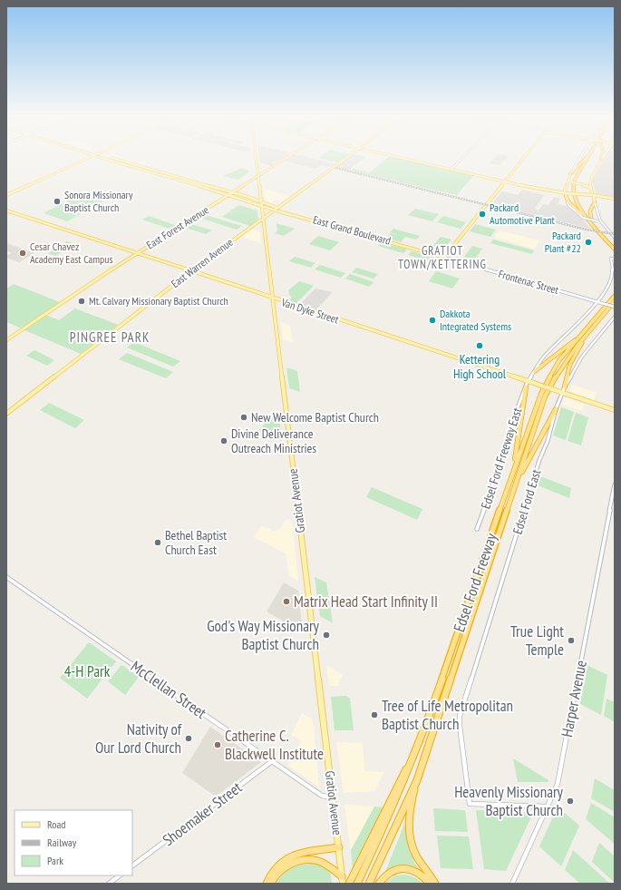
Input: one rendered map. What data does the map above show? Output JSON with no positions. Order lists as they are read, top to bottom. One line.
{"streets":{"highway":["Edsel Ford Freeway"],"main road":["East Forest Avenue","East Grand Boulevard","East Warren Avenue","Van Dyke Street","Gratiot Avenue"],"street":["Frontenac Street","Edsel Ford Freeway East","Edsel Ford East","McClellan Street","Harper Avenue","Shoemaker Street"]},"crossings":[["East Forest Avenue","East Grand Boulevard"],["East Forest Avenue","Van Dyke Street"],["East Forest Avenue","Gratiot Avenue"],["East Grand Boulevard","East Warren Avenue"],["East Grand Boulevard","Frontenac Street"],["East Grand Boulevard","Gratiot Avenue"],["East Warren Avenue","Van Dyke Street"],["East Warren Avenue","Gratiot Avenue"],["Van Dyke Street","Edsel Ford Freeway East"],["Van Dyke Street","Gratiot Avenue"],["Van Dyke Street","Edsel Ford East"],["Gratiot Avenue","McClellan Street"],["Edsel Ford East","Harper Avenue"],["McClellan Street","Shoemaker Street"]],"districts":["GRATIOT TOWN/KETTERING","PINGREE PARK"],"parks":["4-H Park"],"places":["Sonora Missionary Baptist Church","Packard Automotive Plant","Packard Plant #22","Cesar Chavez Academy East Campus","Mt. Calvary Missionary Baptist Church","Dakkota Integrated Systems","Kettering High School","New Welcome Baptist Church","Divine Deliverance Outreach Ministries","Bethel Baptist Church East","Matrix Head Start Infinity II","God's Way Missionary Baptist Church","True Light Temple","Tree of Life Metropolitan Baptist Church","Nativity of Our Lord Church","Catherine C. Blackwell Institute","Heavenly Missionary Baptist Church"],"legend":["Road","Railway","Park"]}
